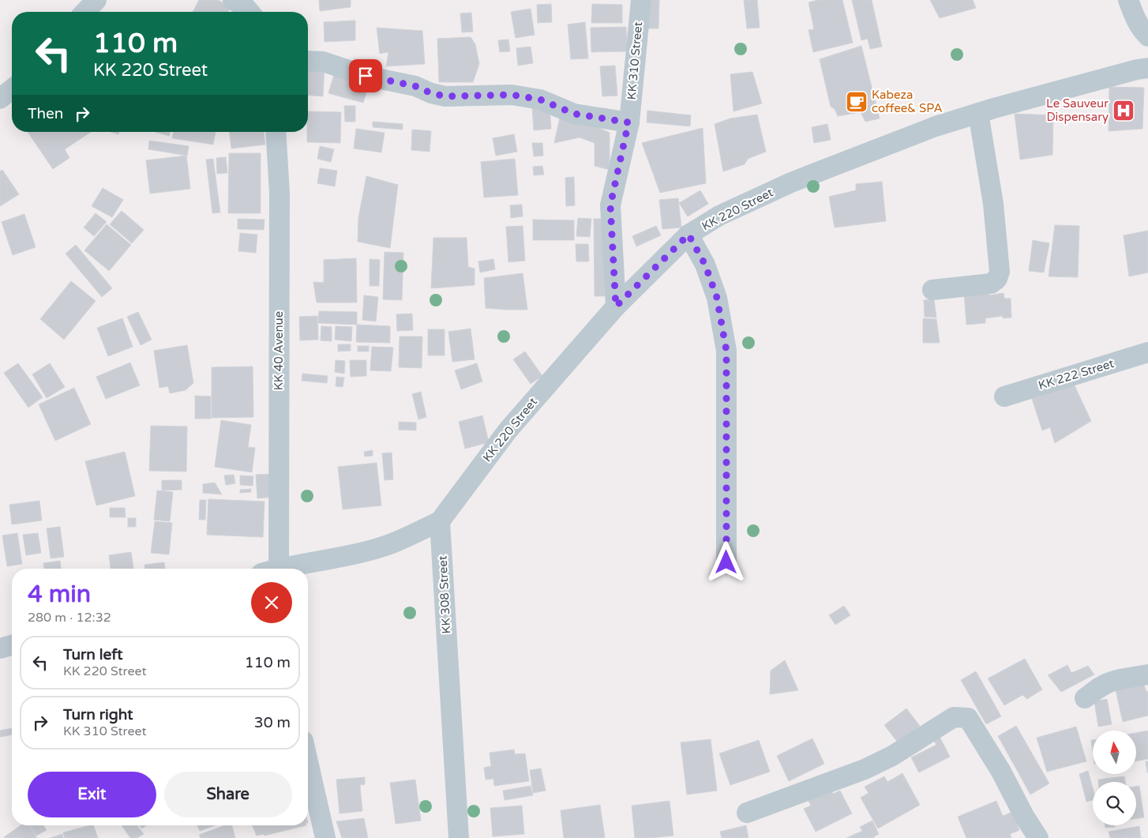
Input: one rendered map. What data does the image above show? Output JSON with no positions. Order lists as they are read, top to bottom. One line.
{"streets":{"street":["KK 310 Street","KK 220 Street","KK 40 Avenue","KK 222 Street","KK 308 Street"]},"crossings":[["KK 310 Street","KK 220 Street"],["KK 220 Street","KK 308 Street"]],"places":{"cafe":["Kabeza coffee& SPA"],"hospital":["Le Sauveur Dispensary"]},"north":"top","page":{"turn":["110 m","KK 220 Street"],"then":"Then","heading":["4 min","280 m · 12:32"],"list":[{"name":"Turn left","note":"KK 220 Street","value":"110 m"},{"name":"Turn right","note":"KK 310 Street","value":"30 m"}],"buttons":["Exit","Share"]}}
